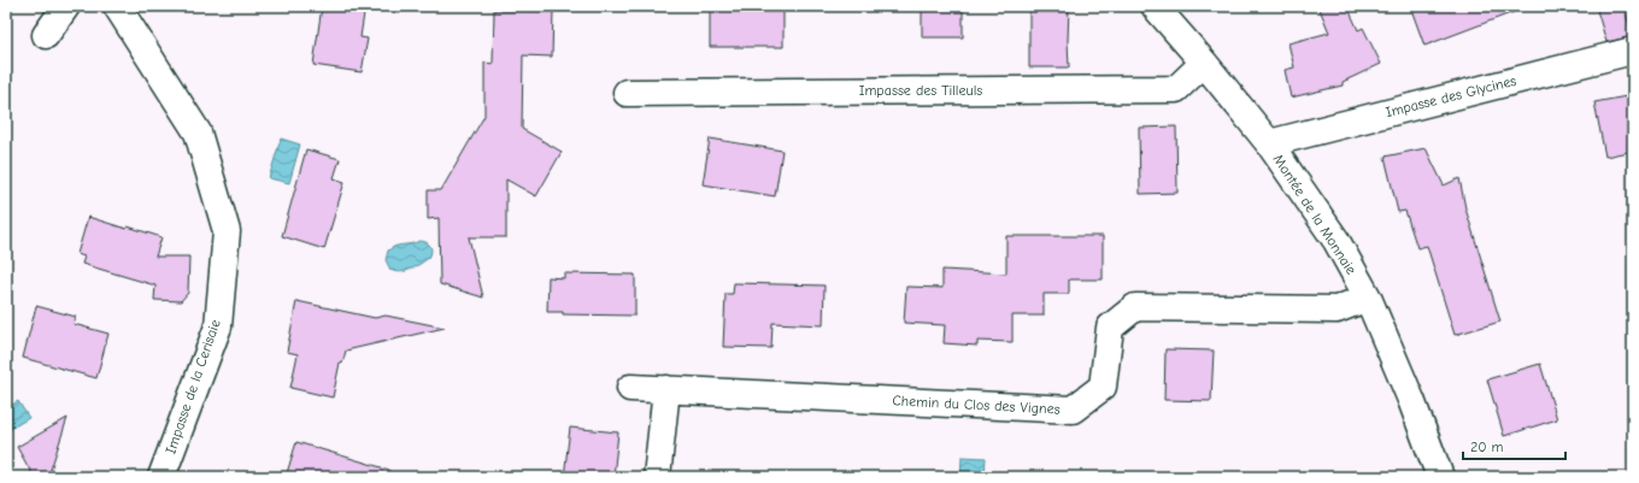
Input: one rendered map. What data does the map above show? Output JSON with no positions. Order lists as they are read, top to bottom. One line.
{"streets":{"street":["Impasse des Tilleuls","Impasse des Glycines","Montée de la Monnaie","Impasse de la Cerisaie","Chemin du Clos des Vignes"]},"crossings":[["Impasse des Tilleuls","Montée de la Monnaie"],["Impasse des Glycines","Montée de la Monnaie"],["Montée de la Monnaie","Chemin du Clos des Vignes"]],"scale_bar":"20 m"}
